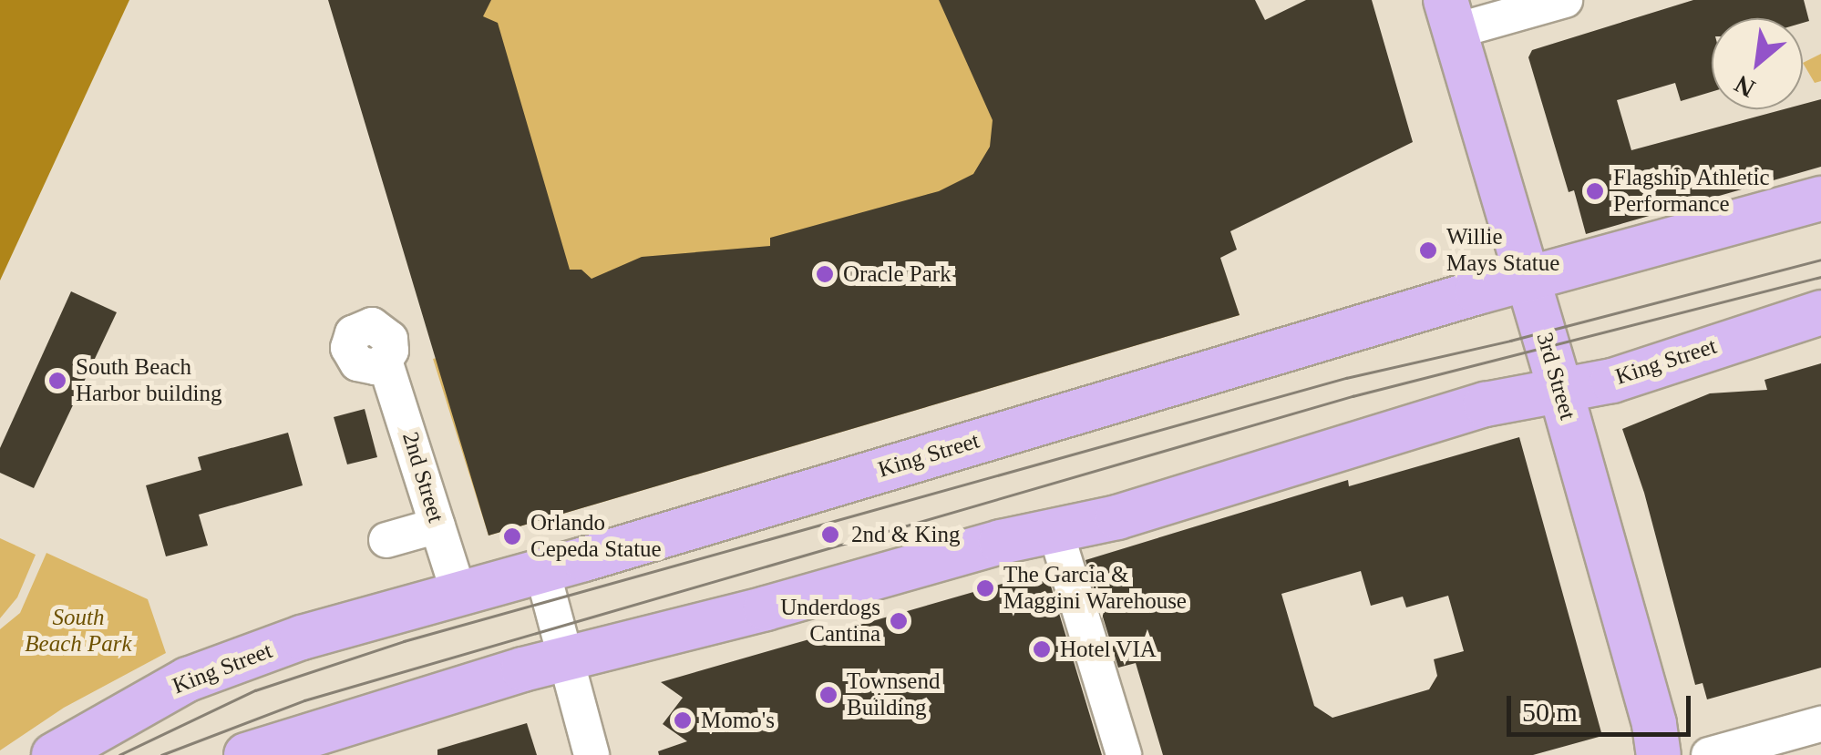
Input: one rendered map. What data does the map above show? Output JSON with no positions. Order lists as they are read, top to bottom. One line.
{"streets":{"main road":["King Street","3rd Street"],"street":["2nd Street"]},"crossings":[["King Street","3rd Street"],["King Street","2nd Street"]],"parks":["South Beach Park"],"places":["Flagship Athletic Performance","Willie Mays Statue","Oracle Park","South Beach Harbor building","2nd & King","Orlando Cepeda Statue","The Garcia & Maggini Warehouse","Underdogs Cantina","Hotel VIA","Townsend Building","Momo's"],"scale_bar":"50 m","north":"bottom left"}
